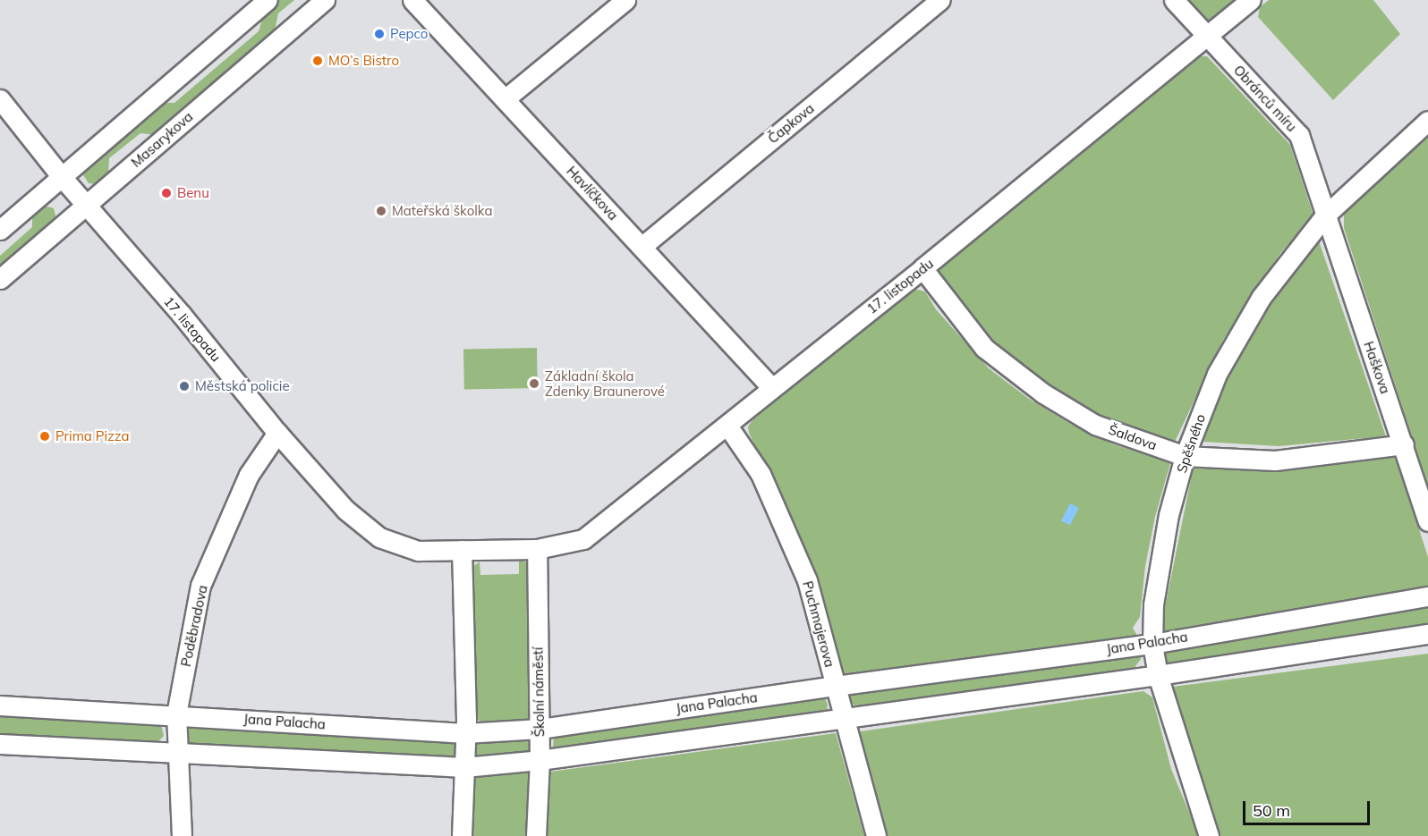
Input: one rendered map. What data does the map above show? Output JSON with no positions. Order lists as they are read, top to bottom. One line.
{"streets":{"street":["Obránců míru","Čapkova","Masarykova","Havlíčkova","17. listopadu","Haškova","Šaldova","Spěšného","Puchmajerova","Poděbradova","Jana Palacha","Školní náměstí"]},"crossings":[["Obránců míru","17. listopadu"],["Obránců míru","Haškova"],["Obránců míru","Spěšného"],["Čapkova","Havlíčkova"],["Masarykova","17. listopadu"],["Havlíčkova","17. listopadu"],["17. listopadu","Šaldova"],["17. listopadu","Puchmajerova"],["17. listopadu","Poděbradova"],["17. listopadu","Školní náměstí"],["Haškova","Šaldova"],["Haškova","Spěšného"],["Šaldova","Spěšného"],["Spěšného","Jana Palacha"],["Puchmajerova","Jana Palacha"],["Poděbradova","Jana Palacha"],["Jana Palacha","Školní náměstí"]],"places":["Pepco","MO’s Bistro","Benu","Mateřská školka","Základní škola Zdenky Braunerové","Městská policie","Prima Pizza"],"scale_bar":"50 m"}
